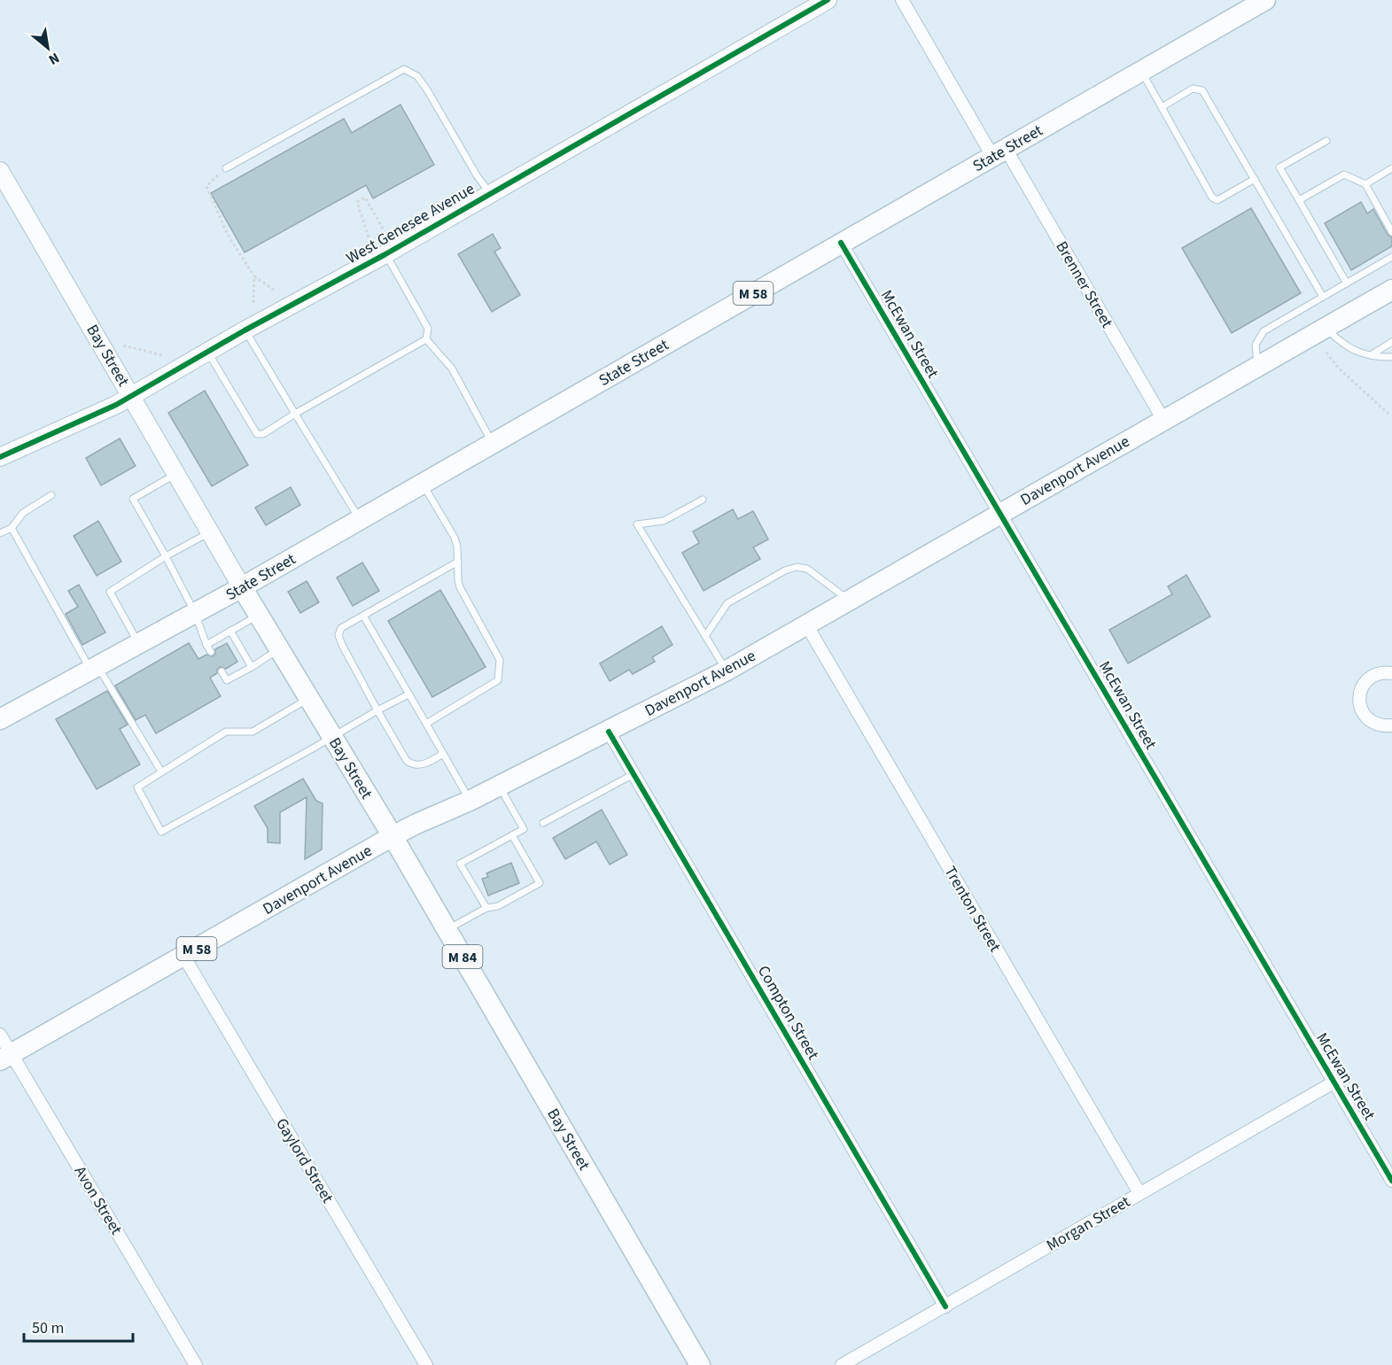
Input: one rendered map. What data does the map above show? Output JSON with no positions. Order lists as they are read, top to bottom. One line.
{"streets":{"main road":["State Street","M 58","Bay Street","Davenport Avenue","M 84"],"street":["West Genesee Avenue","Brenner Street","McEwan Street","Trenton Street","Compton Street","Gaylord Street","Avon Street","Morgan Street"]},"crossings":[["State Street","Brenner Street"],["State Street","McEwan Street"],["State Street","Bay Street"],["West Genesee Avenue","Bay Street"],["Brenner Street","Davenport Avenue"],["McEwan Street","Davenport Avenue"],["McEwan Street","Morgan Street"],["Bay Street","Davenport Avenue"],["Davenport Avenue","Trenton Street"],["Davenport Avenue","Compton Street"],["Davenport Avenue","Gaylord Street"],["Davenport Avenue","Avon Street"],["Trenton Street","Morgan Street"],["Compton Street","Morgan Street"]],"scale_bar":"50 m","north":"bottom right"}
